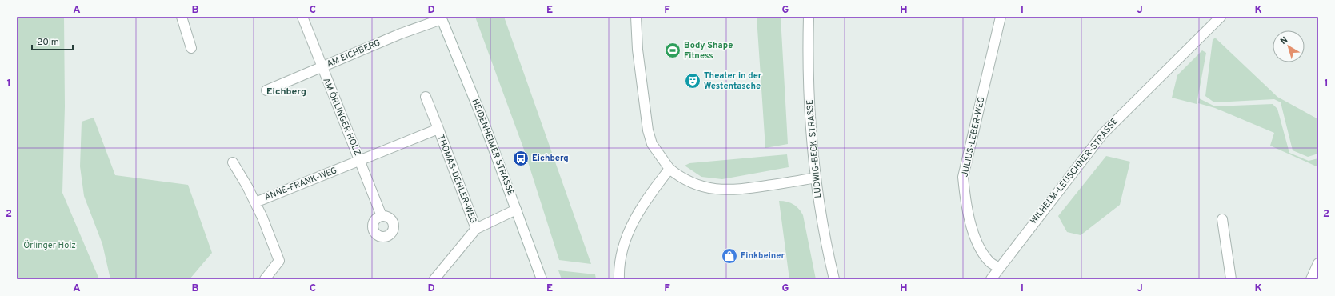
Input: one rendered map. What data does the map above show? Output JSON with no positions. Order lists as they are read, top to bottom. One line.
{"streets":{"street":["AM EICHBERG","AM ÖRLINGER HOLZ","JULIUS-LEBER-WEG","HEIDENHEIMER STRASSE","LUDWIG-BECK-STRASSE","WILHELM-LEUSCHNER-STRASSE","THOMAS-DEHLER-WEG","ANNE-FRANK-WEG"]},"crossings":[["AM EICHBERG","AM ÖRLINGER HOLZ"],["AM EICHBERG","HEIDENHEIMER STRASSE"],["AM ÖRLINGER HOLZ","ANNE-FRANK-WEG"],["JULIUS-LEBER-WEG","WILHELM-LEUSCHNER-STRASSE"],["HEIDENHEIMER STRASSE","THOMAS-DEHLER-WEG"],["THOMAS-DEHLER-WEG","ANNE-FRANK-WEG"]],"districts":["Eichberg"],"parks":["Örlinger Holz"],"places":{"sports":["Body Shape Fitness"],"theatre":["Theater in der Westentasche"],"bus stop":["Eichberg"],"shop":["Finkbeiner"]},"scale_bar":"20 m","north":"top left","grid":{"columns":["A","B","C","D","E","F","G","H","I","J","K"],"rows":["1","2"]}}
